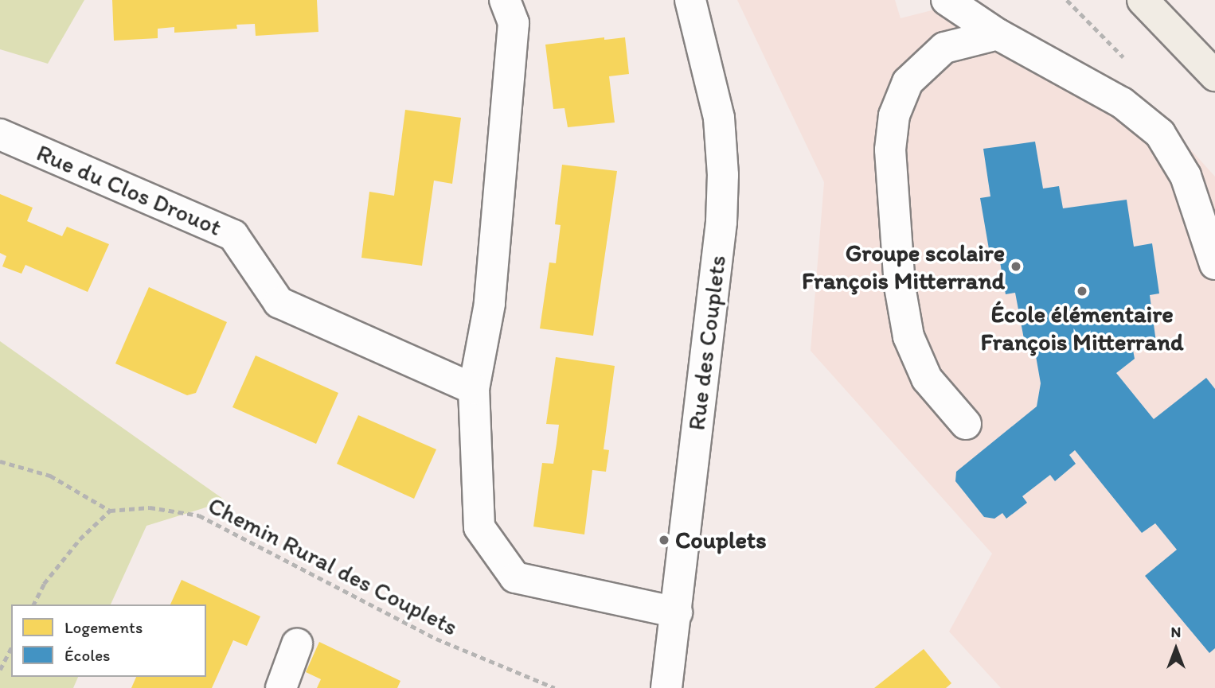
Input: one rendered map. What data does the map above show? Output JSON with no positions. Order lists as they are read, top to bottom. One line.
{"streets":{"street":["Rue du Clos Drouot","Rue des Couplets"],"path":["Chemin Rural des Couplets"]},"places":["Groupe scolaire François Mitterrand","École élémentaire François Mitterrand","Couplets"],"legend":["Logements","Écoles"],"north":"top"}
